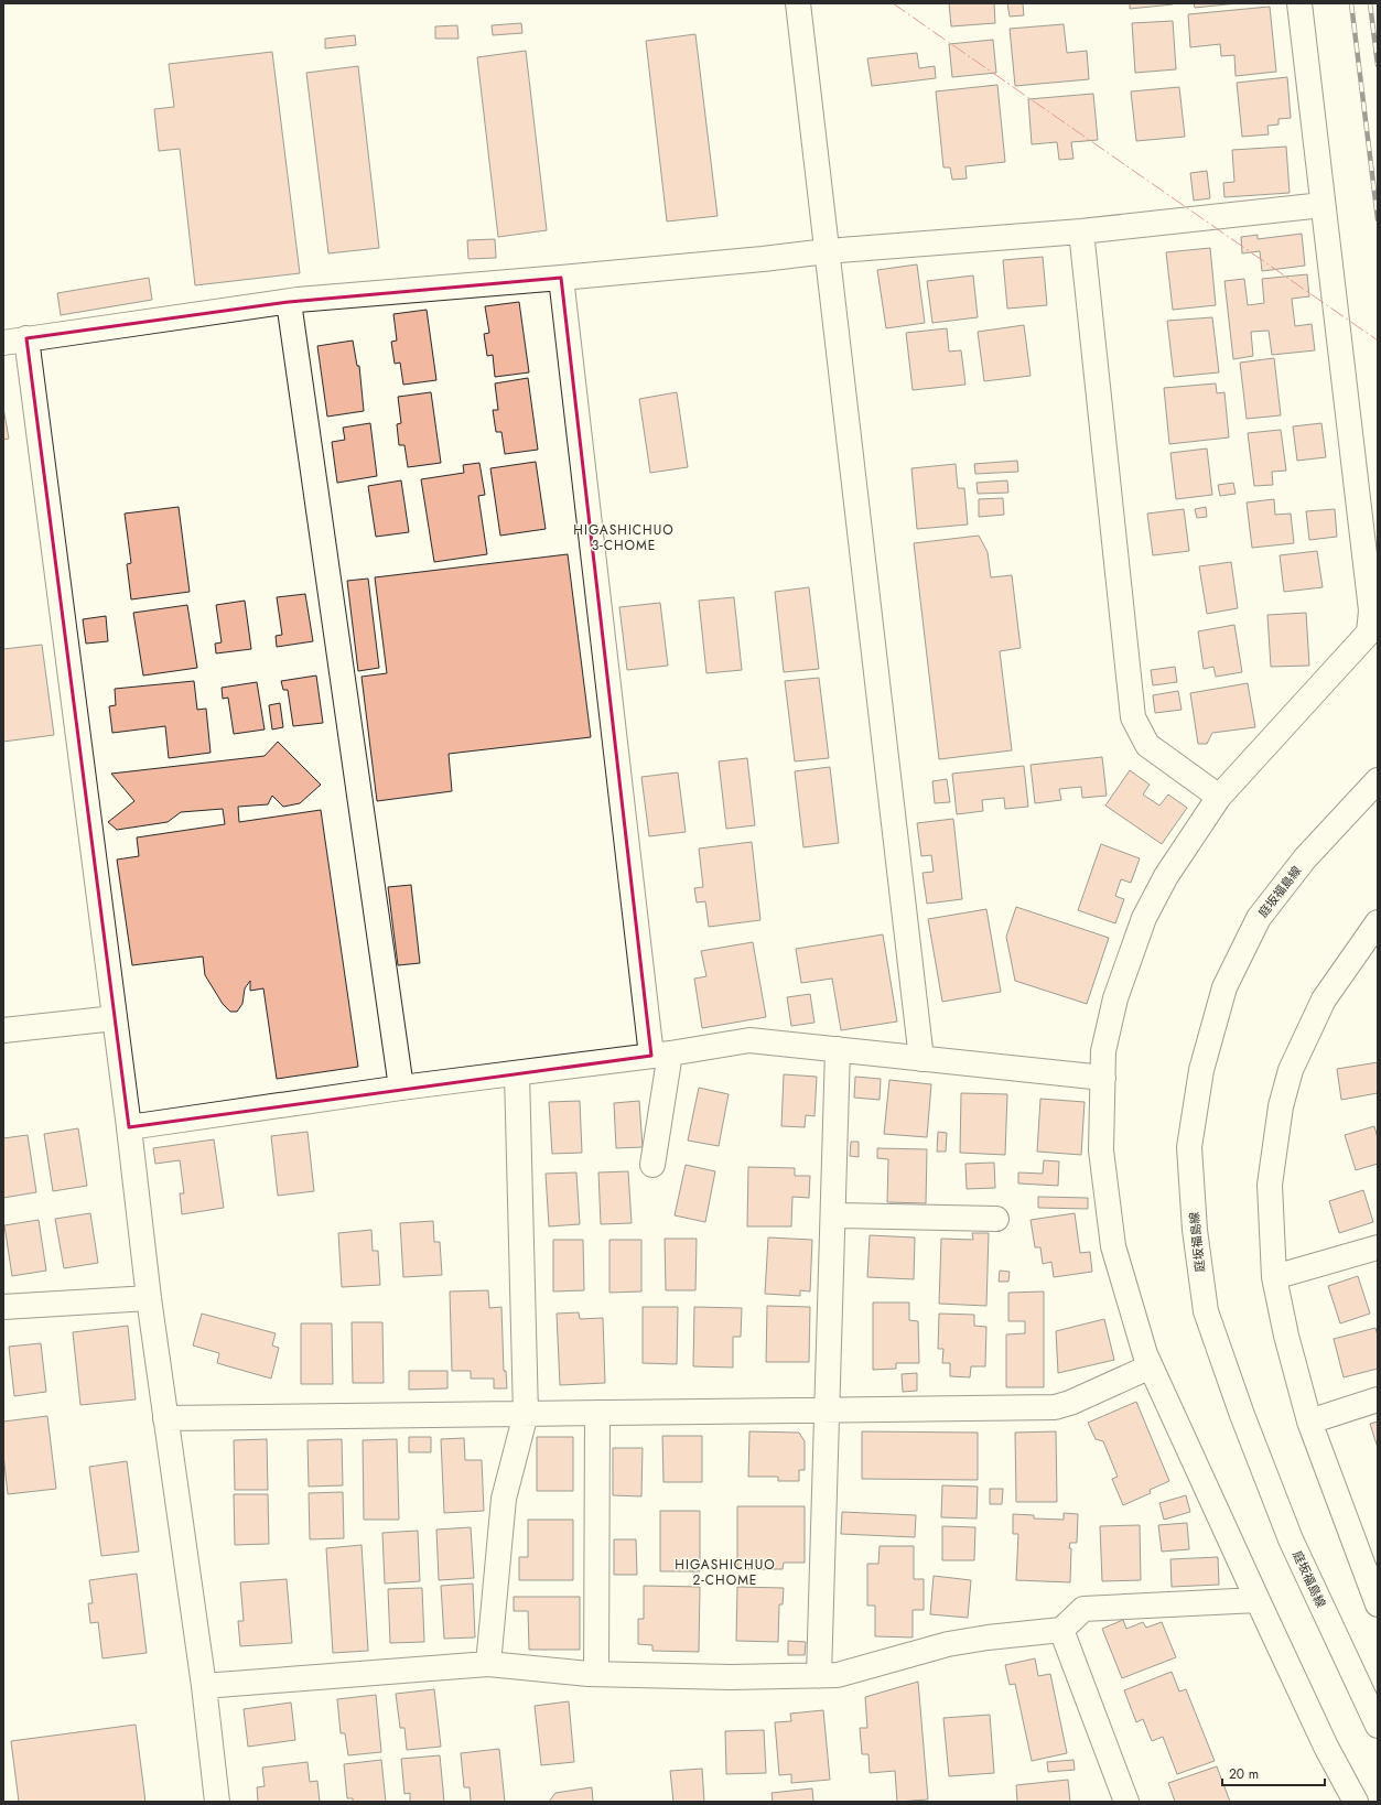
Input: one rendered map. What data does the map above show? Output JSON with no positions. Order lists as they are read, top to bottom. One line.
{"streets":{"street":["庭坂福島線"]},"districts":["HIGASHICHUO 3-CHOME","HIGASHICHUO 2-CHOME"],"scale_bar":"20 m"}
